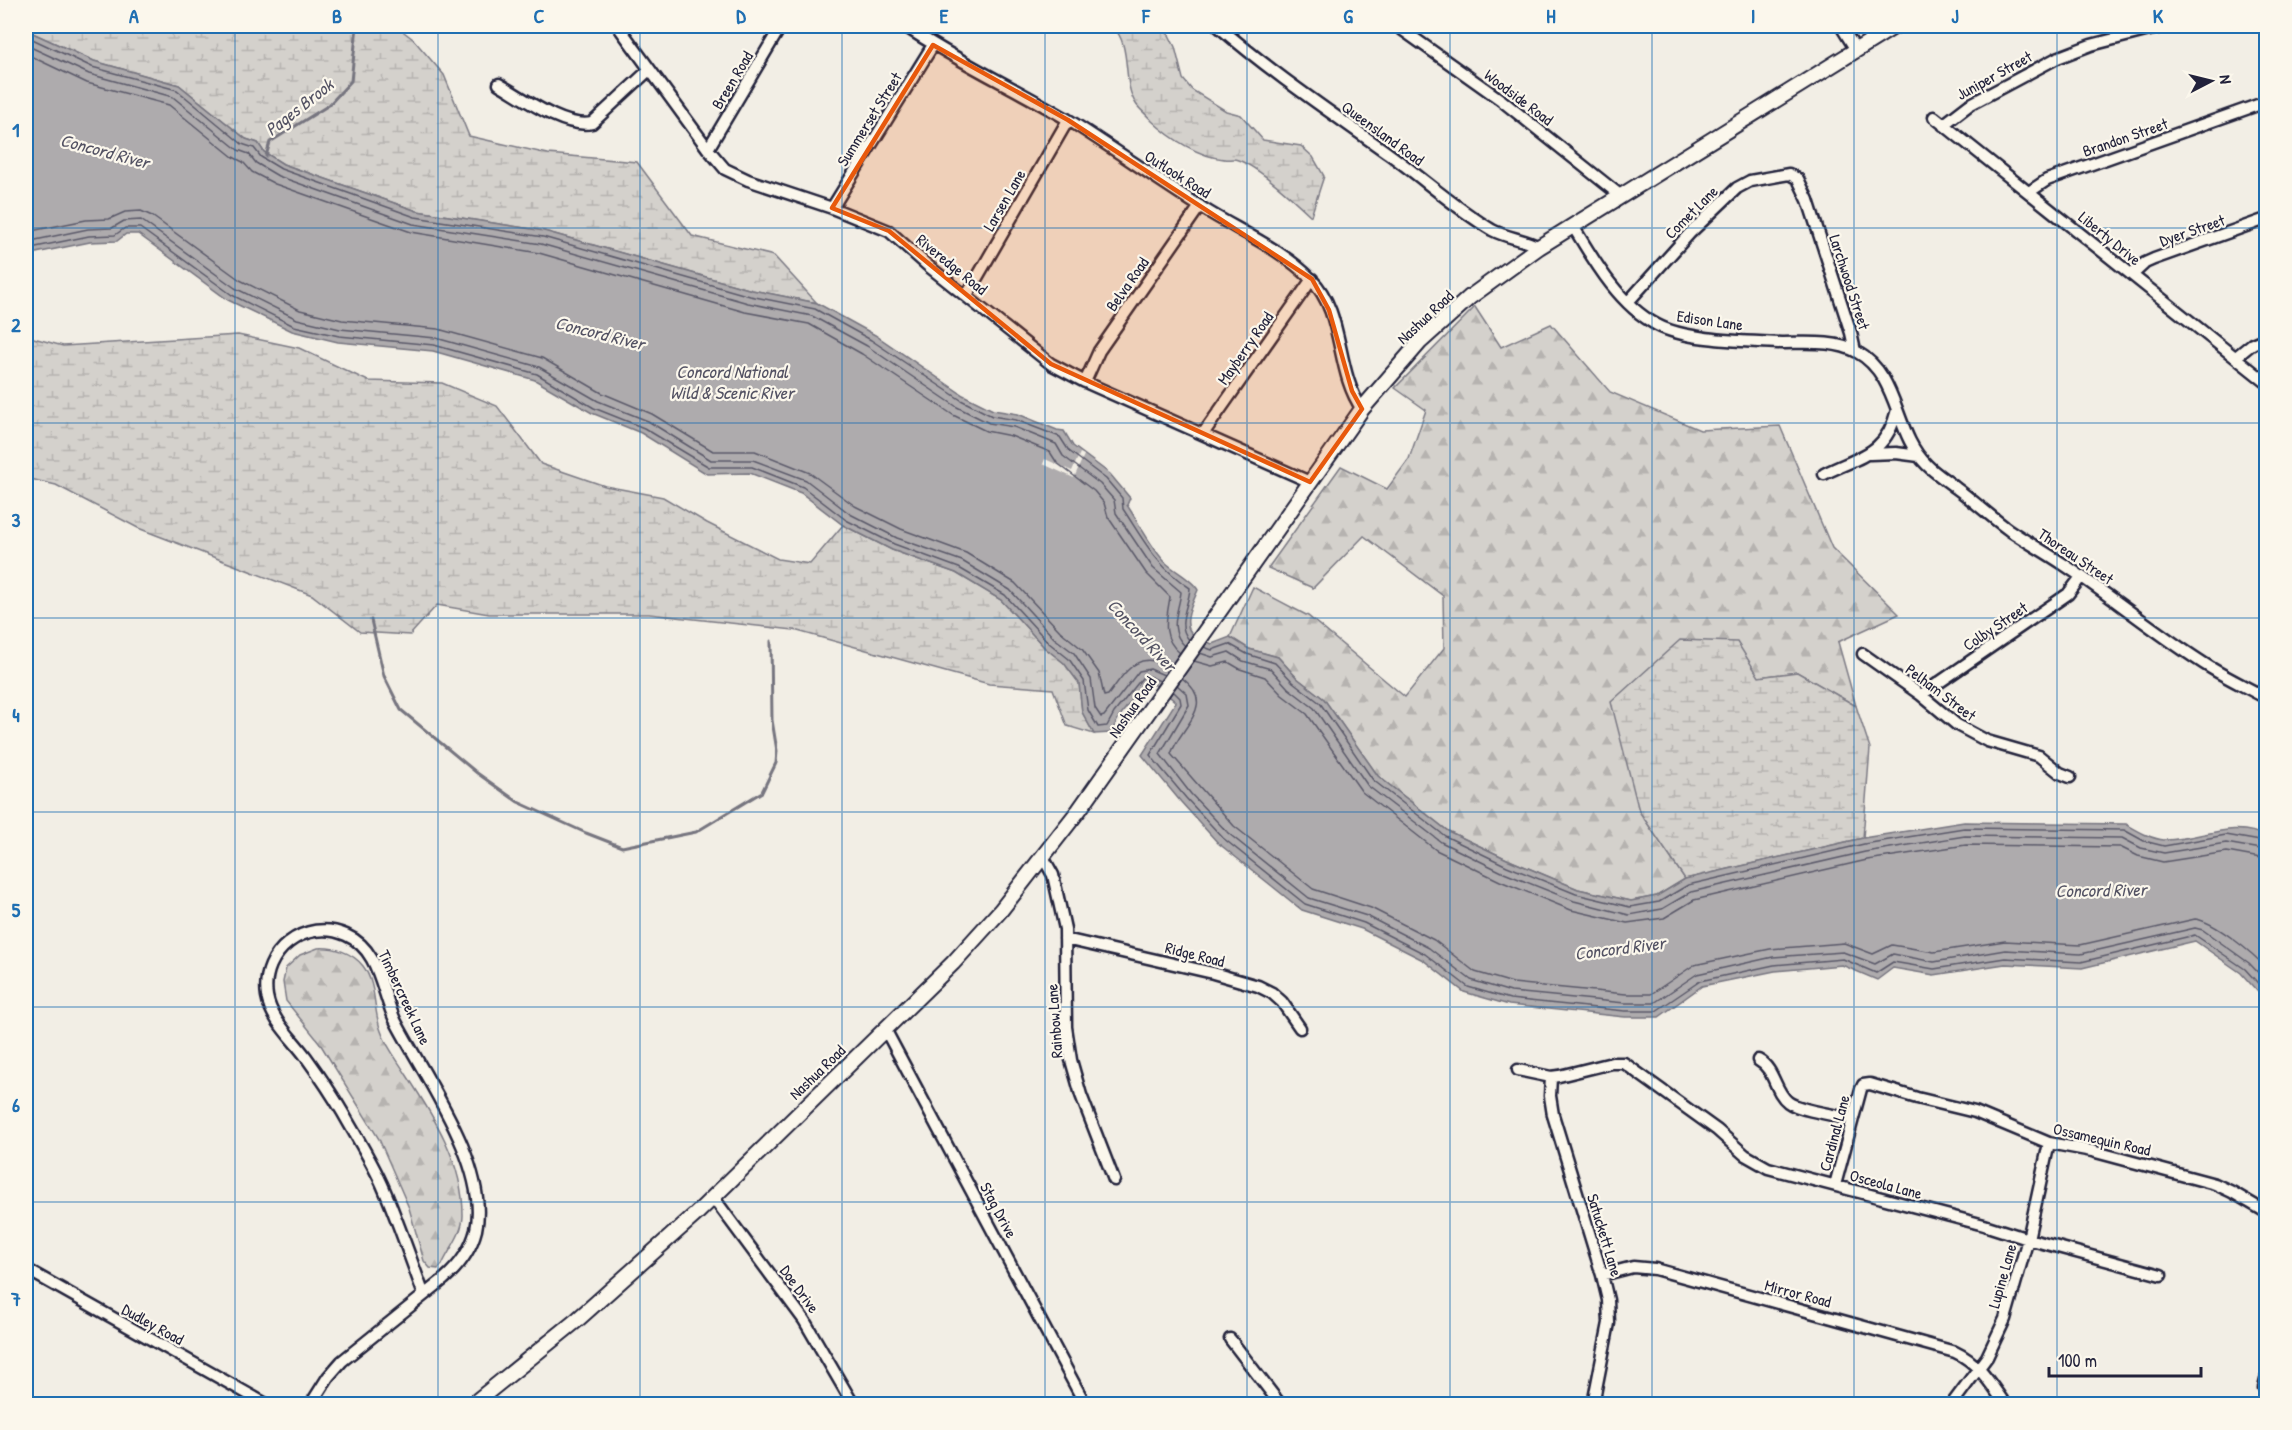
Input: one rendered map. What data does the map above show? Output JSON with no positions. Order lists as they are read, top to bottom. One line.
{"streets":{"main road":["Nashua Road"],"street":["Juniper Street","Breen Road","Woodside Road","Summerset Street","Queensland Road","Brandon Street","Outlook Road","Larsen Lane","Comet Lane","Dyer Street","Liberty Drive","Riveredge Road","Larchwood Street","Belva Road","Edison Lane","Mayberry Road","Thoreau Street","Colby Street","Pelham Street","Ridge Road","Timbercreek Lane","Rainbow Lane","Cardinal Lane","Ossamequin Road","Osceola Lane","Stag Drive","Satuckett Lane","Lupine Lane","Doe Drive","Mirror Road","Dudley Road"]},"crossings":[["Juniper Street","Liberty Drive"],["Breen Road","Riveredge Road"],["Woodside Road","Nashua Road"],["Summerset Street","Outlook Road"],["Summerset Street","Riveredge Road"],["Queensland Road","Nashua Road"],["Brandon Street","Liberty Drive"],["Outlook Road","Larsen Lane"],["Outlook Road","Belva Road"],["Outlook Road","Nashua Road"],["Outlook Road","Mayberry Road"],["Larsen Lane","Riveredge Road"],["Comet Lane","Larchwood Street"],["Comet Lane","Edison Lane"],["Dyer Street","Liberty Drive"],["Riveredge Road","Belva Road"],["Riveredge Road","Nashua Road"],["Riveredge Road","Mayberry Road"],["Larchwood Street","Edison Lane"],["Larchwood Street","Thoreau Street"],["Nashua Road","Edison Lane"],["Nashua Road","Rainbow Lane"],["Nashua Road","Stag Drive"],["Nashua Road","Doe Drive"],["Thoreau Street","Colby Street"],["Colby Street","Pelham Street"],["Ridge Road","Rainbow Lane"],["Cardinal Lane","Ossamequin Road"],["Cardinal Lane","Osceola Lane"],["Ossamequin Road","Lupine Lane"],["Osceola Lane","Satuckett Lane"],["Osceola Lane","Lupine Lane"],["Satuckett Lane","Mirror Road"],["Lupine Lane","Mirror Road"]],"water":["Pages Brook","Concord River","Concord National Wild & Scenic River"],"scale_bar":"100 m","north":"right","grid":{"columns":["A","B","C","D","E","F","G","H","I","J","K"],"rows":["1","2","3","4","5","6","7"]}}
